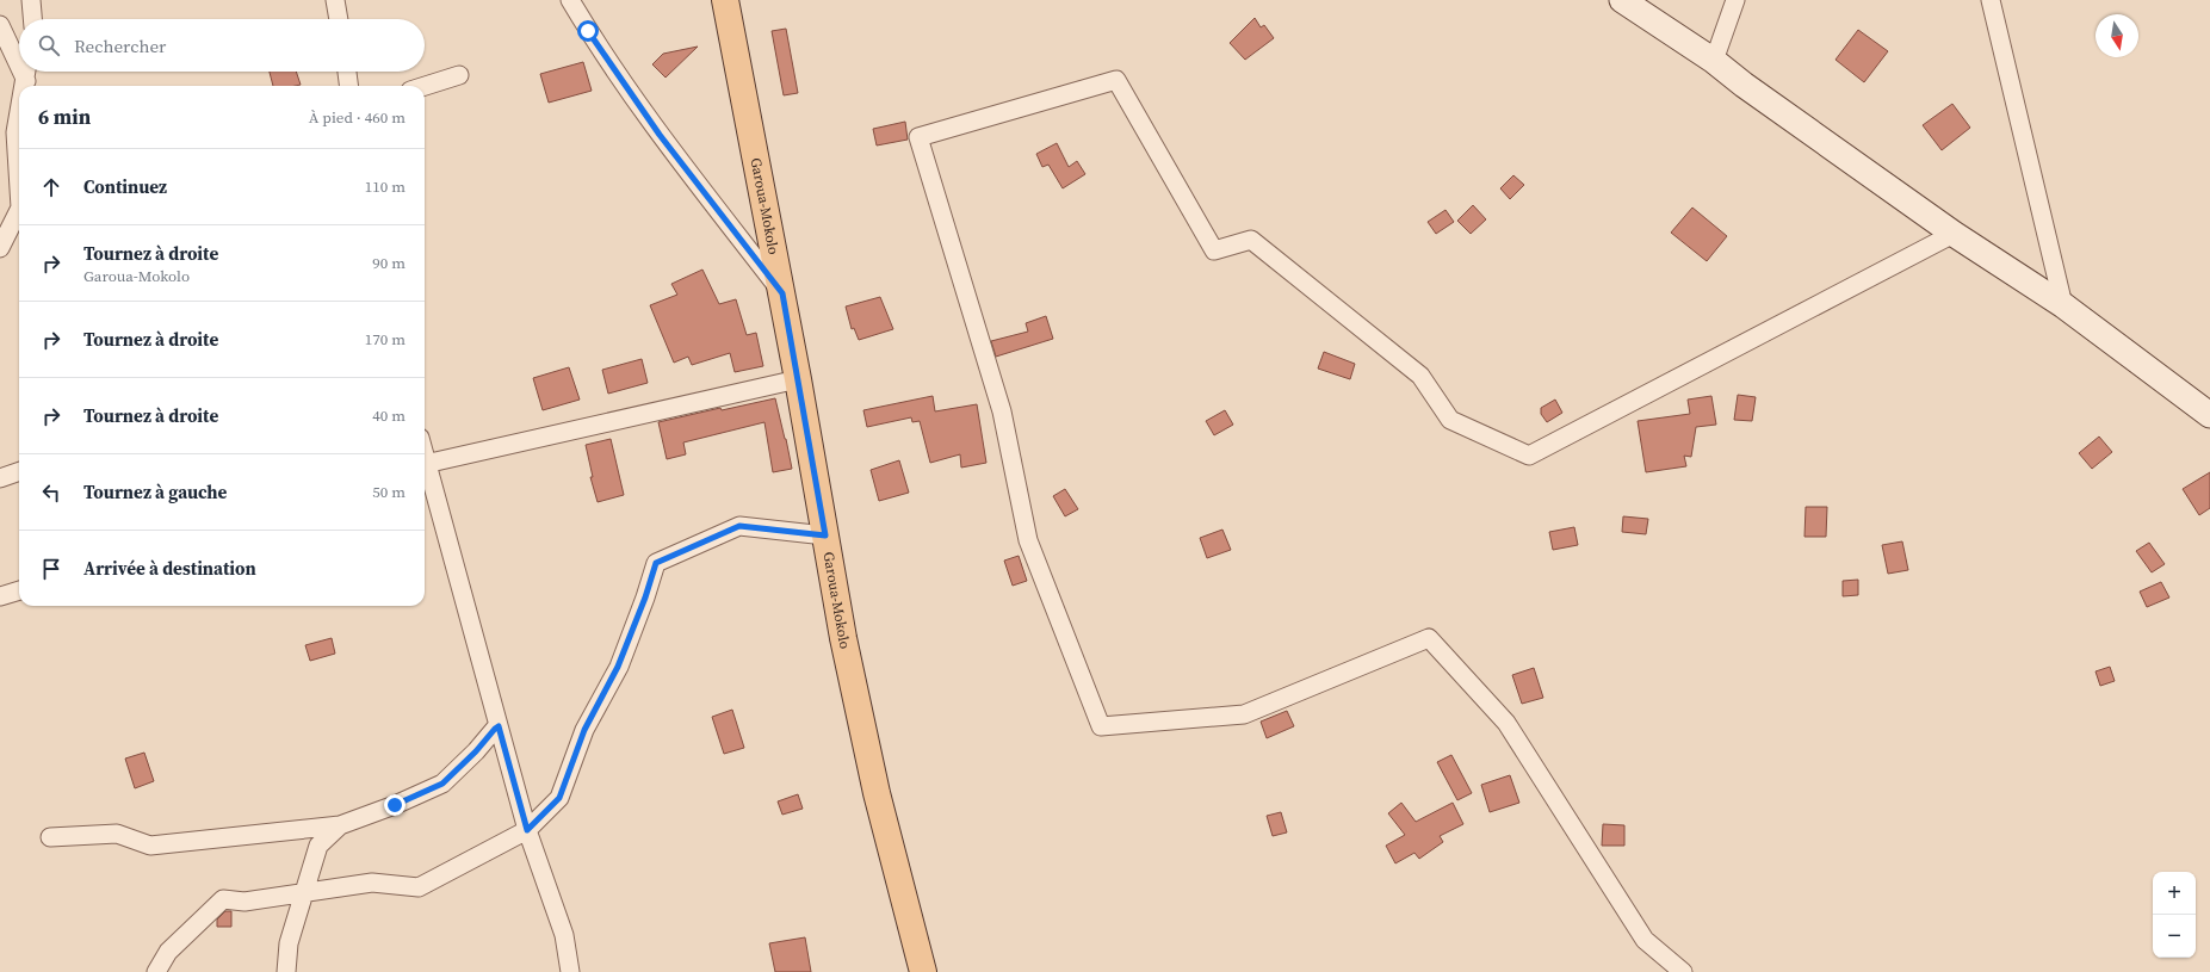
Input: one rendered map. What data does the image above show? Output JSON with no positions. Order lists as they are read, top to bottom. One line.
{"streets":{"main road":["Garoua-Mokolo"]},"north":"bottom","page":{"search":"Rechercher","heading":["6 min","À pied · 460 m"],"list":[["Continuez","110 m"],["Tournez à droite","Garoua-Mokolo","90 m"],["Tournez à droite","170 m"],["Tournez à droite","40 m"],["Tournez à gauche","50 m"],"Arrivée à destination"],"map_buttons":["+","−"]}}
